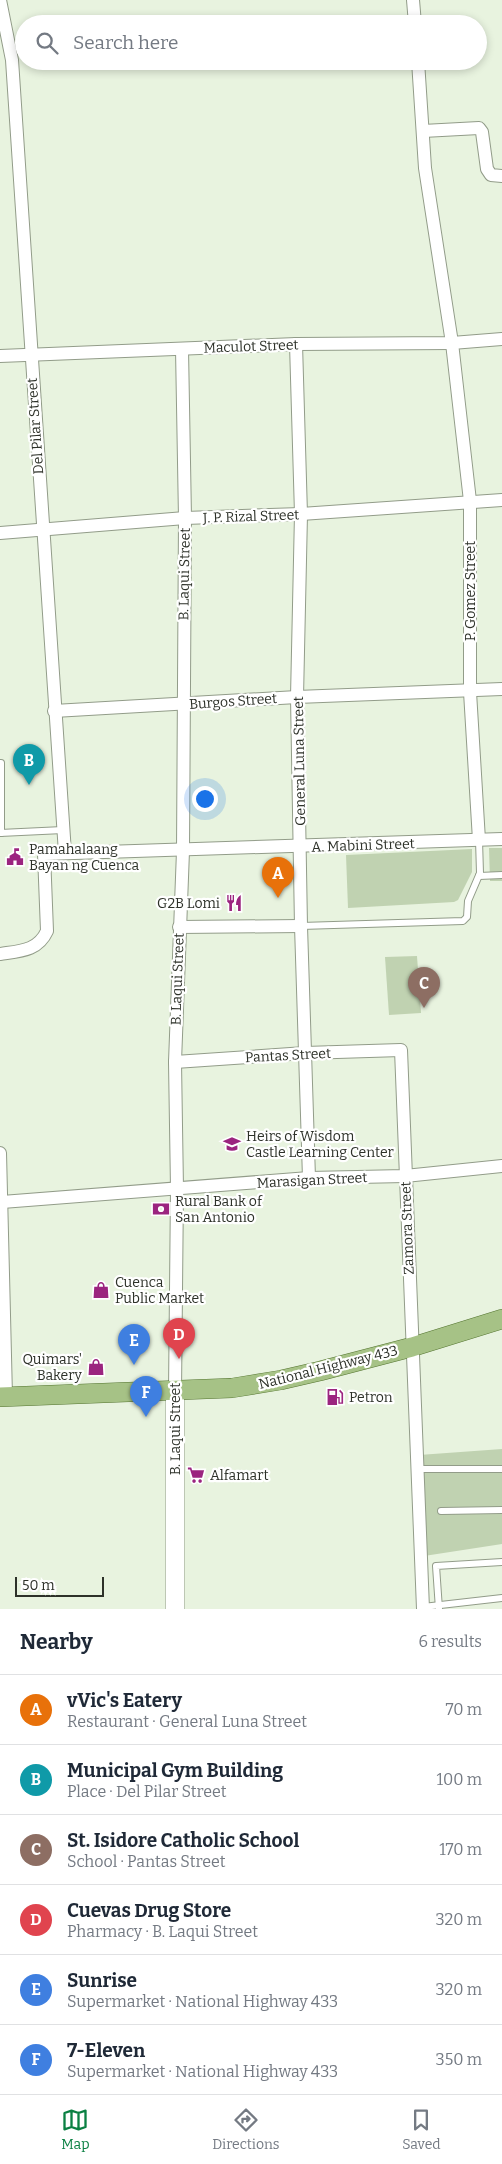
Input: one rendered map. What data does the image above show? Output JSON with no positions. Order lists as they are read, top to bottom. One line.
{"streets":{"main road":["B. Laqui Street","National Highway 433"],"street":["Maculot Street","Del Pilar Street","J. P. Rizal Street","P. Gomez Street","Burgos Street","General Luna Street","A. Mabini Street","Pantas Street","Marasigan Street","Zamora Street"]},"crossings":[["Maculot Street","Del Pilar Street"],["Maculot Street","B. Laqui Street"],["Maculot Street","P. Gomez Street"],["Maculot Street","General Luna Street"],["Del Pilar Street","J. P. Rizal Street"],["Del Pilar Street","Burgos Street"],["Del Pilar Street","A. Mabini Street"],["J. P. Rizal Street","B. Laqui Street"],["J. P. Rizal Street","P. Gomez Street"],["J. P. Rizal Street","General Luna Street"],["B. Laqui Street","Burgos Street"],["B. Laqui Street","A. Mabini Street"],["B. Laqui Street","Pantas Street"],["B. Laqui Street","Marasigan Street"],["B. Laqui Street","National Highway 433"],["P. Gomez Street","Burgos Street"],["P. Gomez Street","A. Mabini Street"],["Burgos Street","General Luna Street"],["General Luna Street","A. Mabini Street"],["General Luna Street","Pantas Street"],["General Luna Street","Marasigan Street"],["Pantas Street","Zamora Street"],["Marasigan Street","Zamora Street"],["Zamora Street","National Highway 433"]],"places":{"public building":["Pamahalaang Bayan ng Cuenca"],"restaurant":["G2B Lomi"],"school or university":["Heirs of Wisdom Castle Learning Center"],"bank":["Rural Bank of San Antonio"],"shop":["Cuenca Public Market","Quimars' Bakery"],"fuel station":["Petron"],"supermarket":["Alfamart"]},"scale_bar":"50 m","page":{"search":"Search here","pins":["B","A","C","D","E","F"],"scale":"50 m","heading":["Nearby","6 results"],"list":[{"mark":"A","name":"vVic's Eatery","note":"Restaurant · General Luna Street","value":"70 m"},{"mark":"B","name":"Municipal Gym Building","note":"Place · Del Pilar Street","value":"100 m"},{"mark":"C","name":"St. Isidore Catholic School","note":"School · Pantas Street","value":"170 m"},{"mark":"D","name":"Cuevas Drug Store","note":"Pharmacy · B. Laqui Street","value":"320 m"},{"mark":"E","name":"Sunrise","note":"Supermarket · National Highway 433","value":"320 m"},{"mark":"F","name":"7-Eleven","note":"Supermarket · National Highway 433","value":"350 m"}],"nav":["Map","Directions","Saved"]}}
